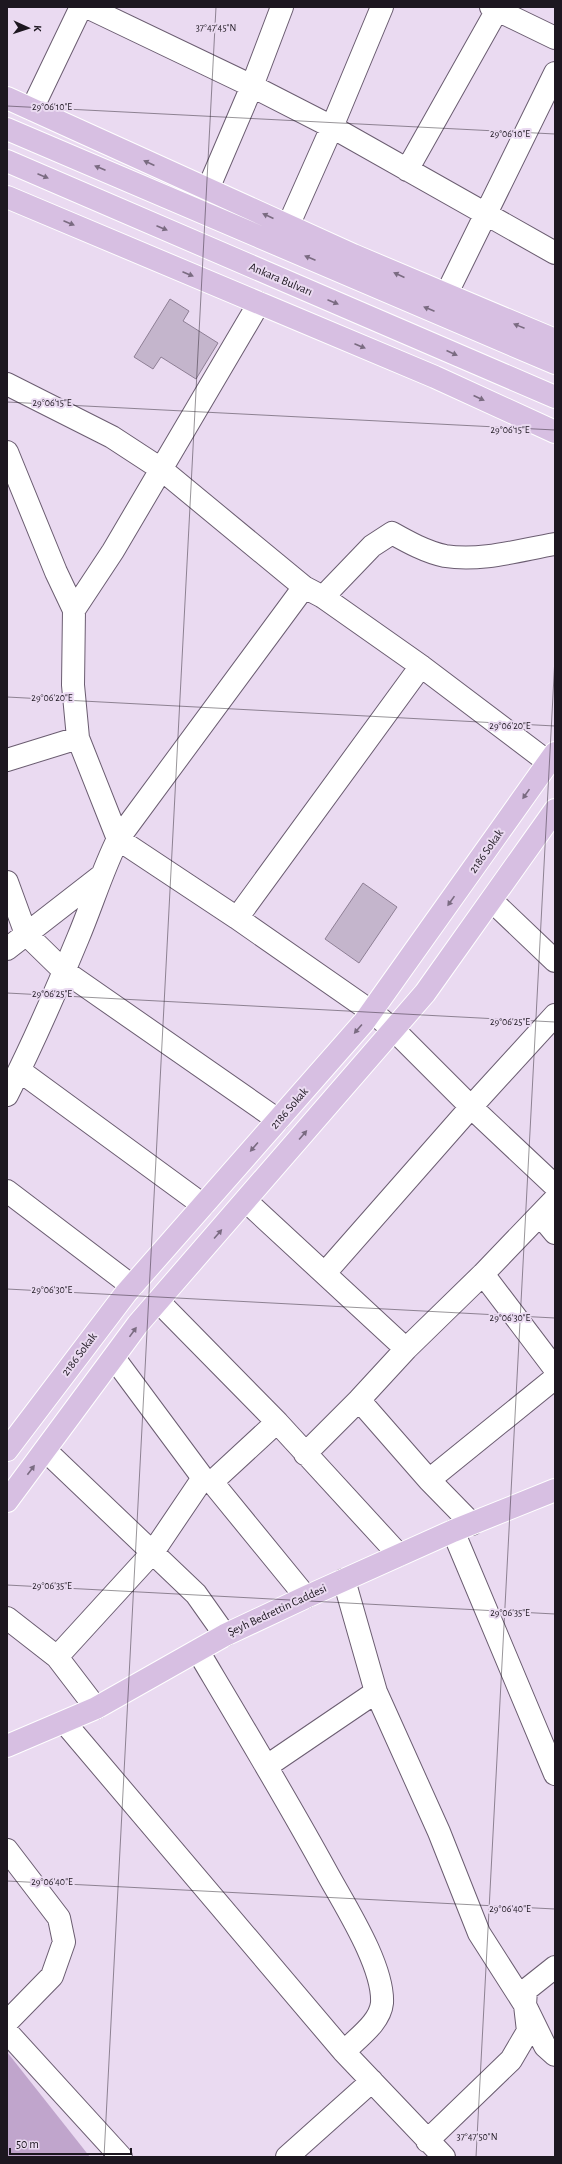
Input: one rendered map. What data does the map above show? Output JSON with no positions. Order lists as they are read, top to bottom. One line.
{"streets":{"main road":["Ankara Bulvarı","2186 Sokak","Şeyh Bedrettin Caddesi"]},"scale_bar":"50 m","north":"right","coordinates":["37°47'45\"N","29°06'10\"E","29°06'15\"E","29°06'20\"E","29°06'25\"E","29°06'30\"E","29°06'35\"E","29°06'40\"E","37°47'50\"N"]}
